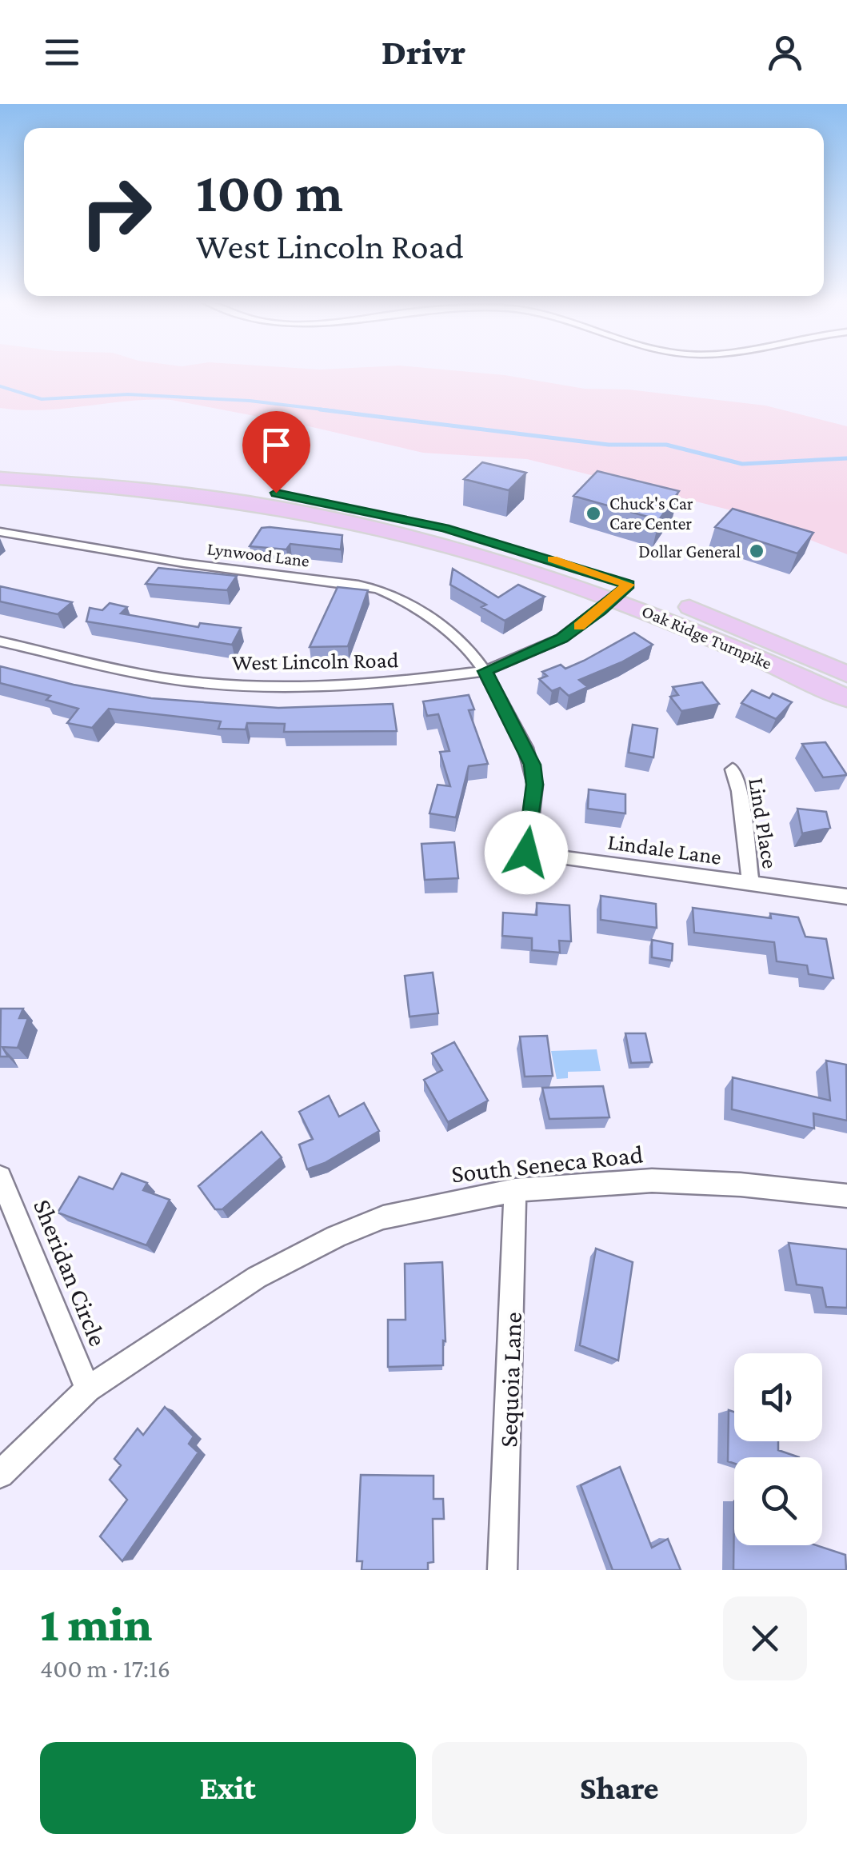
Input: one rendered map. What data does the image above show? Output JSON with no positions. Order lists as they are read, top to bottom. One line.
{"streets":{"highway":["Oak Ridge Turnpike"],"street":["Lynwood Lane","West Lincoln Road","Lind Place","Lindale Lane","South Seneca Road","Sheridan Circle","Sequoia Lane"]},"crossings":[["Lynwood Lane","West Lincoln Road"],["Lynwood Lane","Lindale Lane"],["Oak Ridge Turnpike","West Lincoln Road"],["West Lincoln Road","Lindale Lane"],["Lind Place","Lindale Lane"],["South Seneca Road","Sheridan Circle"],["South Seneca Road","Sequoia Lane"]],"places":["Chuck's Car Care Center","Dollar General"],"page":{"header":"Drivr","turn":["100 m","West Lincoln Road"],"heading":["1 min","400 m · 17:16"],"buttons":["Exit","Share"]}}
